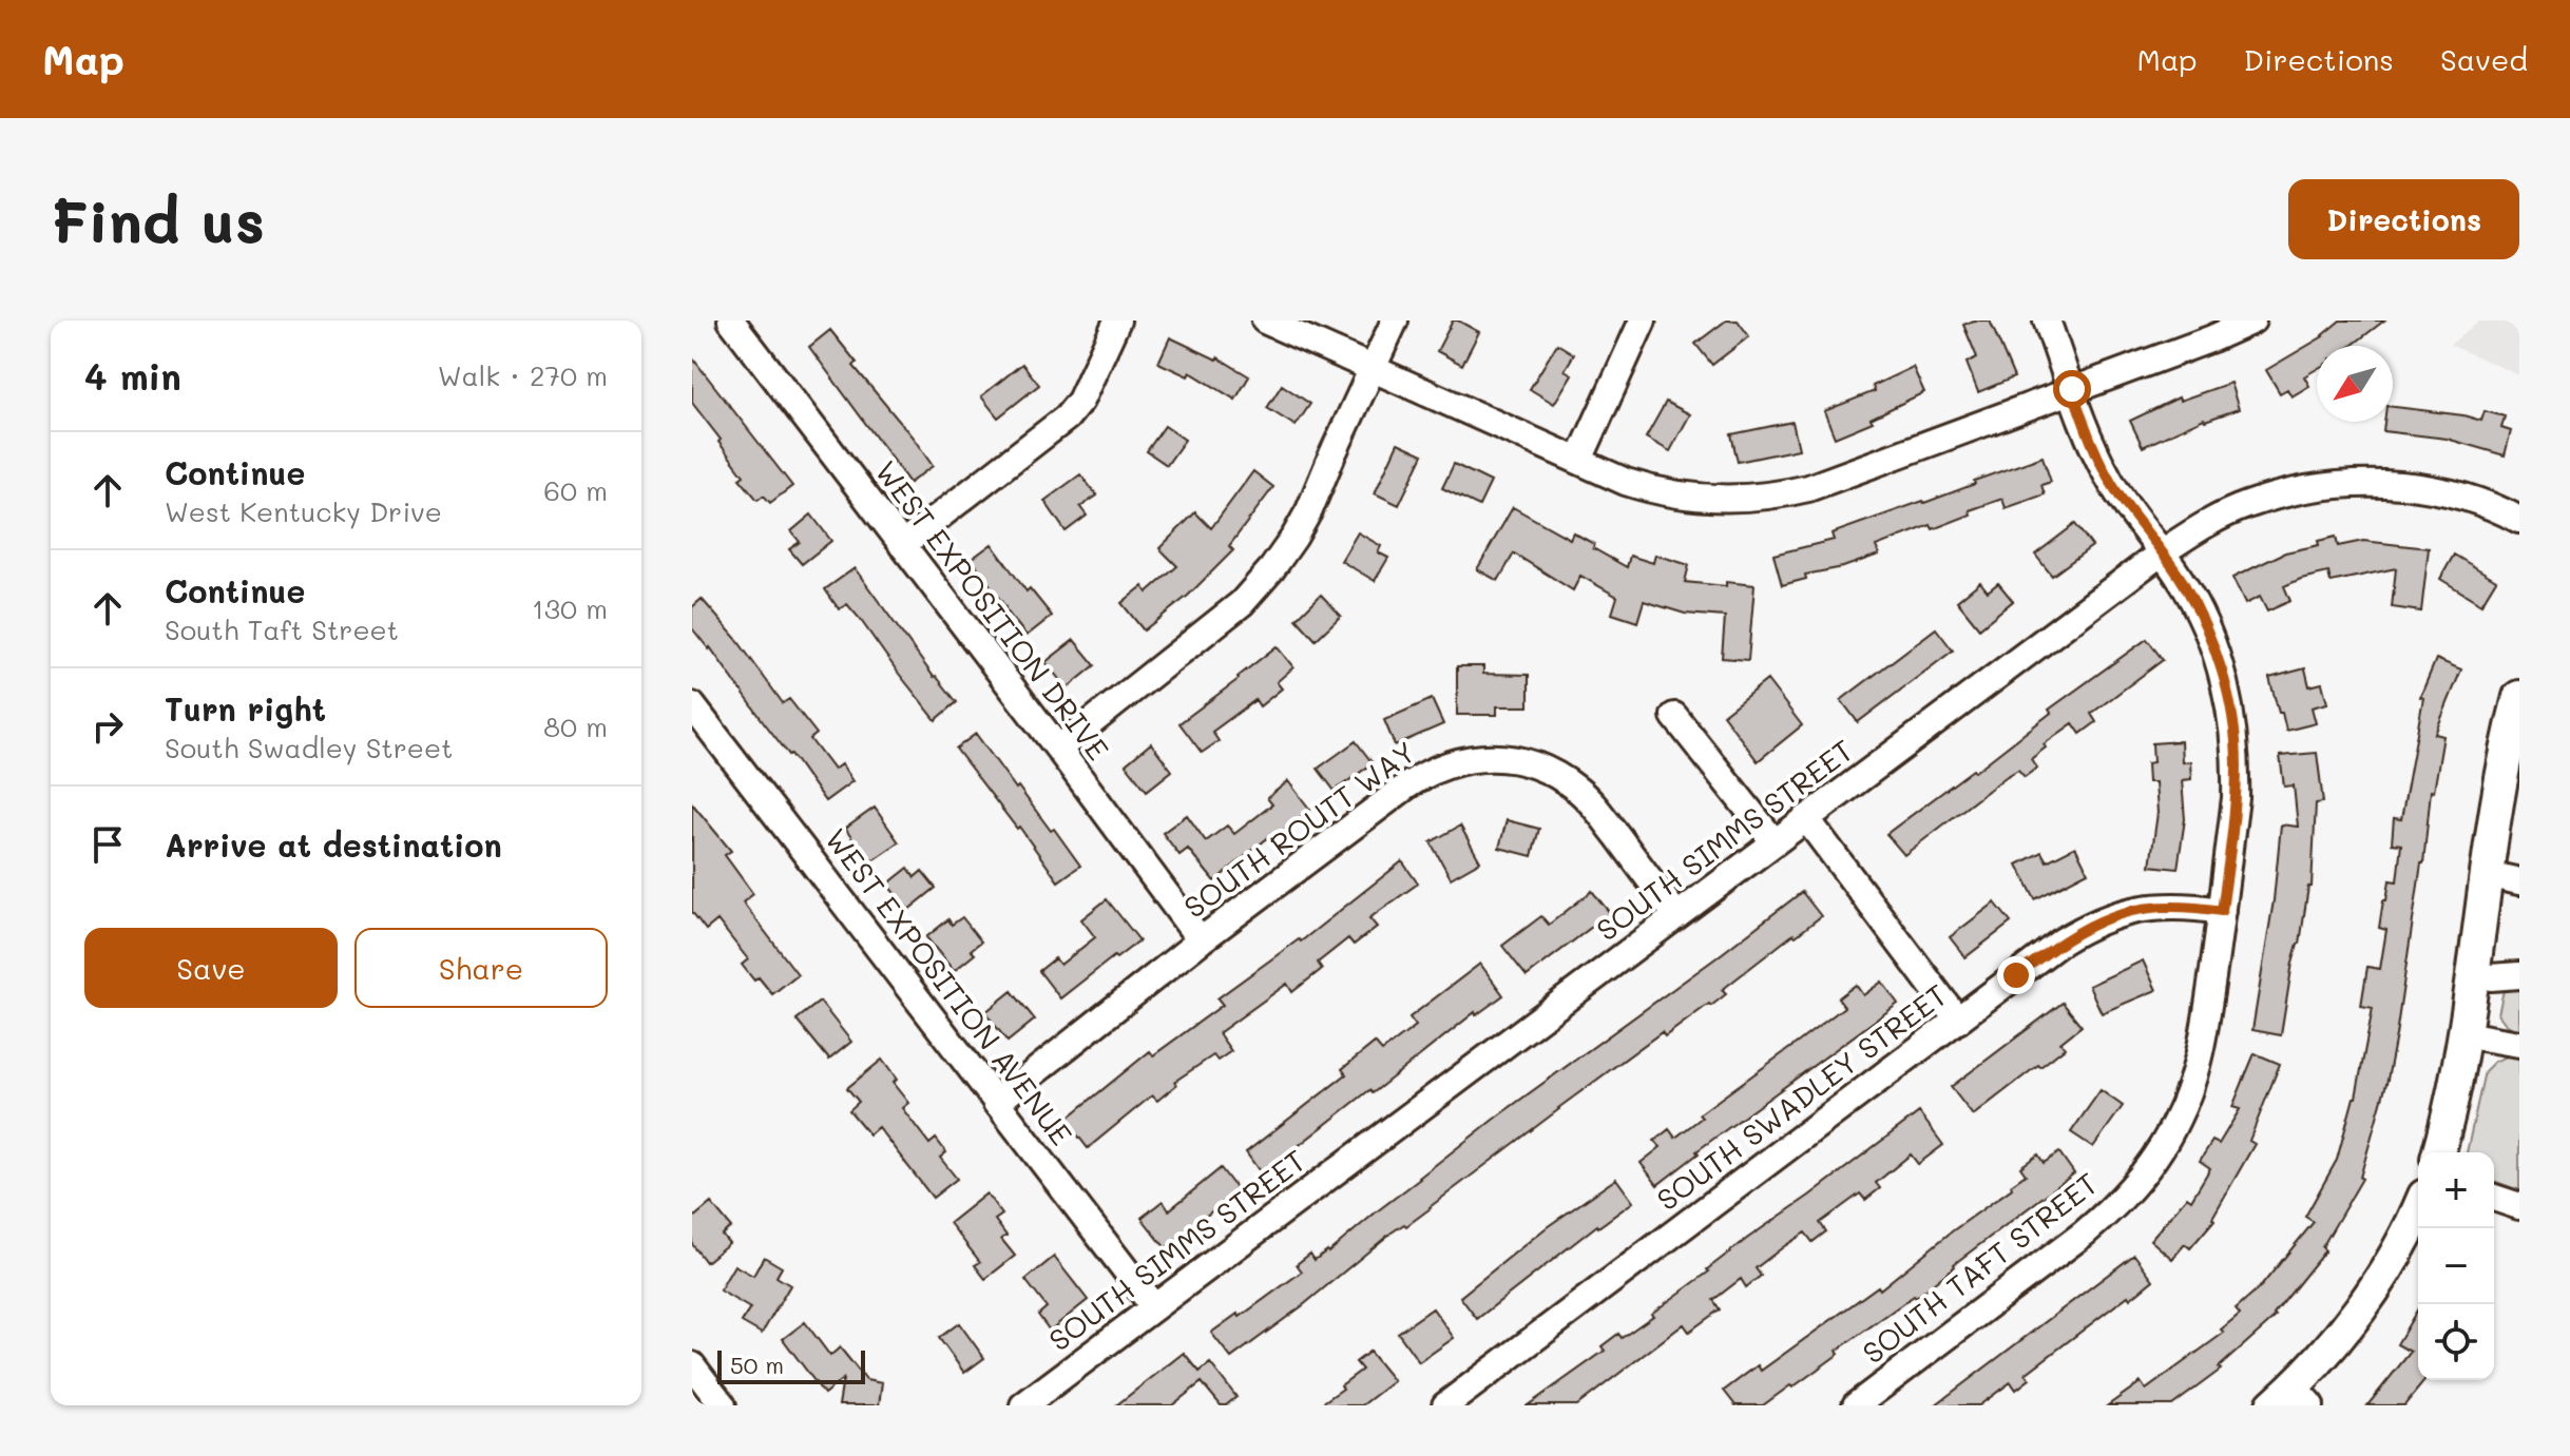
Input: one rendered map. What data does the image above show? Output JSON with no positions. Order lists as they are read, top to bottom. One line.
{"streets":{"street":["WEST EXPOSITION DRIVE","SOUTH ROUTT WAY","SOUTH SIMMS STREET","WEST EXPOSITION AVENUE","SOUTH SWADLEY STREET","SOUTH TAFT STREET"]},"crossings":[["WEST EXPOSITION DRIVE","SOUTH ROUTT WAY"],["SOUTH ROUTT WAY","SOUTH SIMMS STREET"],["SOUTH ROUTT WAY","WEST EXPOSITION AVENUE"],["SOUTH SIMMS STREET","WEST EXPOSITION AVENUE"],["SOUTH SIMMS STREET","SOUTH TAFT STREET"],["SOUTH SWADLEY STREET","SOUTH TAFT STREET"]],"scale_bar":"50 m","north":"bottom left","page":{"header":"Map","nav":["Map","Directions","Saved"],"buttons":["Directions",["Save","Share"]],"title":"Find us","heading":["4 min","Walk · 270 m"],"list":[["Continue","West Kentucky Drive","60 m"],["Continue","South Taft Street","130 m"],["Turn right","South Swadley Street","80 m"],"Arrive at destination"],"map_buttons":["+","−"],"scale":"50 m"}}
